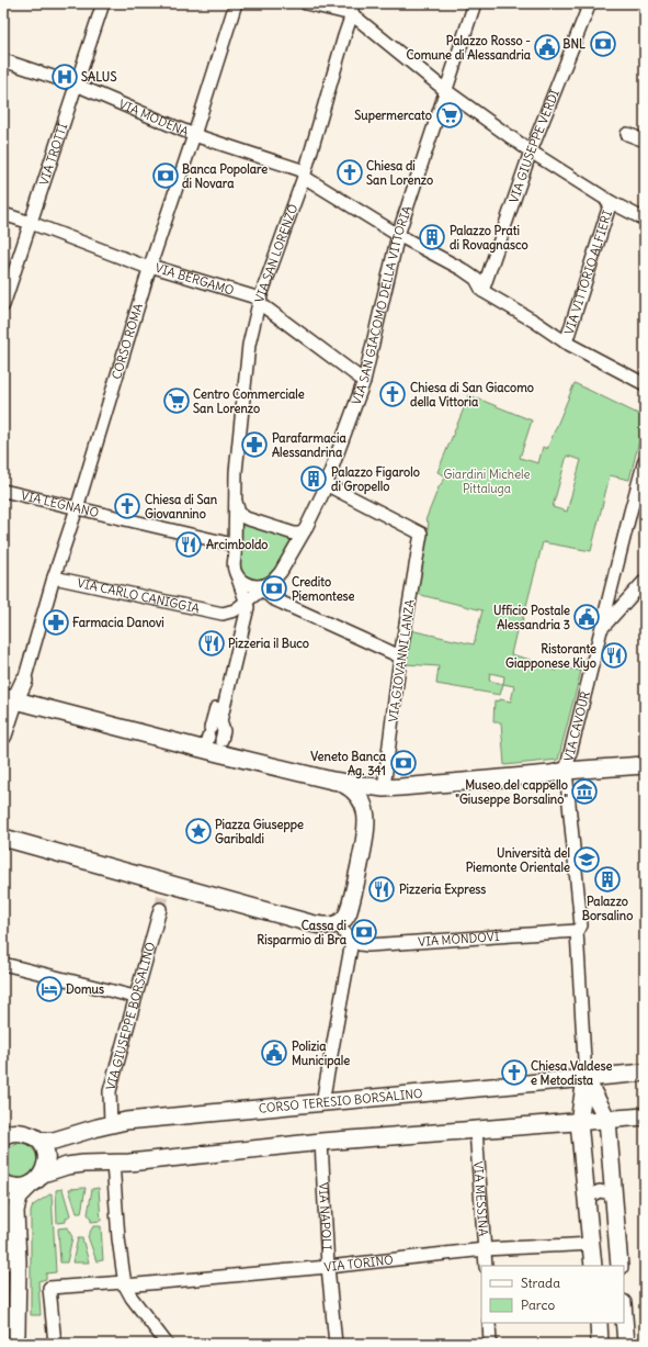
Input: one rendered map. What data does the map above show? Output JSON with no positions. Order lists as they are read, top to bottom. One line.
{"streets":{"main road":["CORSO TERESIO BORSALINO"],"street":["VIA MODENA","VIA GIUSEPPE VERDI","VIA TROTTI","VIA SAN LORENZO","VIA VITTORIO ALFIERI","VIA BERGAMO","VIA SAN GIACOMO DELLA VITTORIA","CORSO ROMA","VIA LEGNANO","VIA CARLO CANIGGIA","VIA GIOVANNI LANZA","VIA CAVOUR","VIA MONDOVÌ","VIA GIUSEPPE BORSALINO","VIA MESSINA","VIA NAPOLI","VIA TORINO"]},"crossings":[["VIA MODENA","VIA GIUSEPPE VERDI"],["VIA MODENA","VIA TROTTI"],["VIA MODENA","VIA SAN LORENZO"],["VIA MODENA","VIA VITTORIO ALFIERI"],["VIA MODENA","VIA SAN GIACOMO DELLA VITTORIA"],["VIA MODENA","CORSO ROMA"],["VIA TROTTI","VIA BERGAMO"],["VIA SAN LORENZO","VIA BERGAMO"],["VIA SAN LORENZO","VIA LEGNANO"],["VIA BERGAMO","CORSO ROMA"],["VIA SAN GIACOMO DELLA VITTORIA","VIA GIOVANNI LANZA"],["CORSO ROMA","VIA LEGNANO"],["CORSO ROMA","VIA CARLO CANIGGIA"],["VIA CAVOUR","VIA MONDOVÌ"],["VIA CAVOUR","CORSO TERESIO BORSALINO"],["VIA GIUSEPPE BORSALINO","CORSO TERESIO BORSALINO"],["VIA MESSINA","VIA TORINO"],["VIA NAPOLI","VIA TORINO"]],"parks":["Giardini Michele Pittaluga"],"places":{"bank":["BNL","Banca Popolare di Novara","Credito Piemontese","Veneto Banca Ag. 341","Cassa di Risparmio di Bra"],"public building":["Palazzo Rosso - Comune di Alessandria","Ufficio Postale Alessandria 3","Polizia Municipale"],"hospital":["SALUS"],"supermarket":["Supermercato","Centro Commerciale San Lorenzo"],"church":["Chiesa di San Lorenzo","Chiesa di San Giacomo della Vittoria","Chiesa di San Giovannino","Chiesa Valdese e Metodista"],"building":["Palazzo Prati di Rovagnasco","Palazzo Figarolo di Gropello","Palazzo Borsalino"],"pharmacy":["Parafarmacia Alessandrina","Farmacia Danovi"],"restaurant":["Arcimboldo","Pizzeria il Buco","Ristorante Giapponese Kiyo","Pizzeria Express"],"museum":["Museo del cappello \"Giuseppe Borsalino\""],"place":["Piazza Giuseppe Garibaldi"],"school or university":["Università del Piemonte Orientale"],"hotel":["Domus"]},"legend":["Strada","Parco"]}
